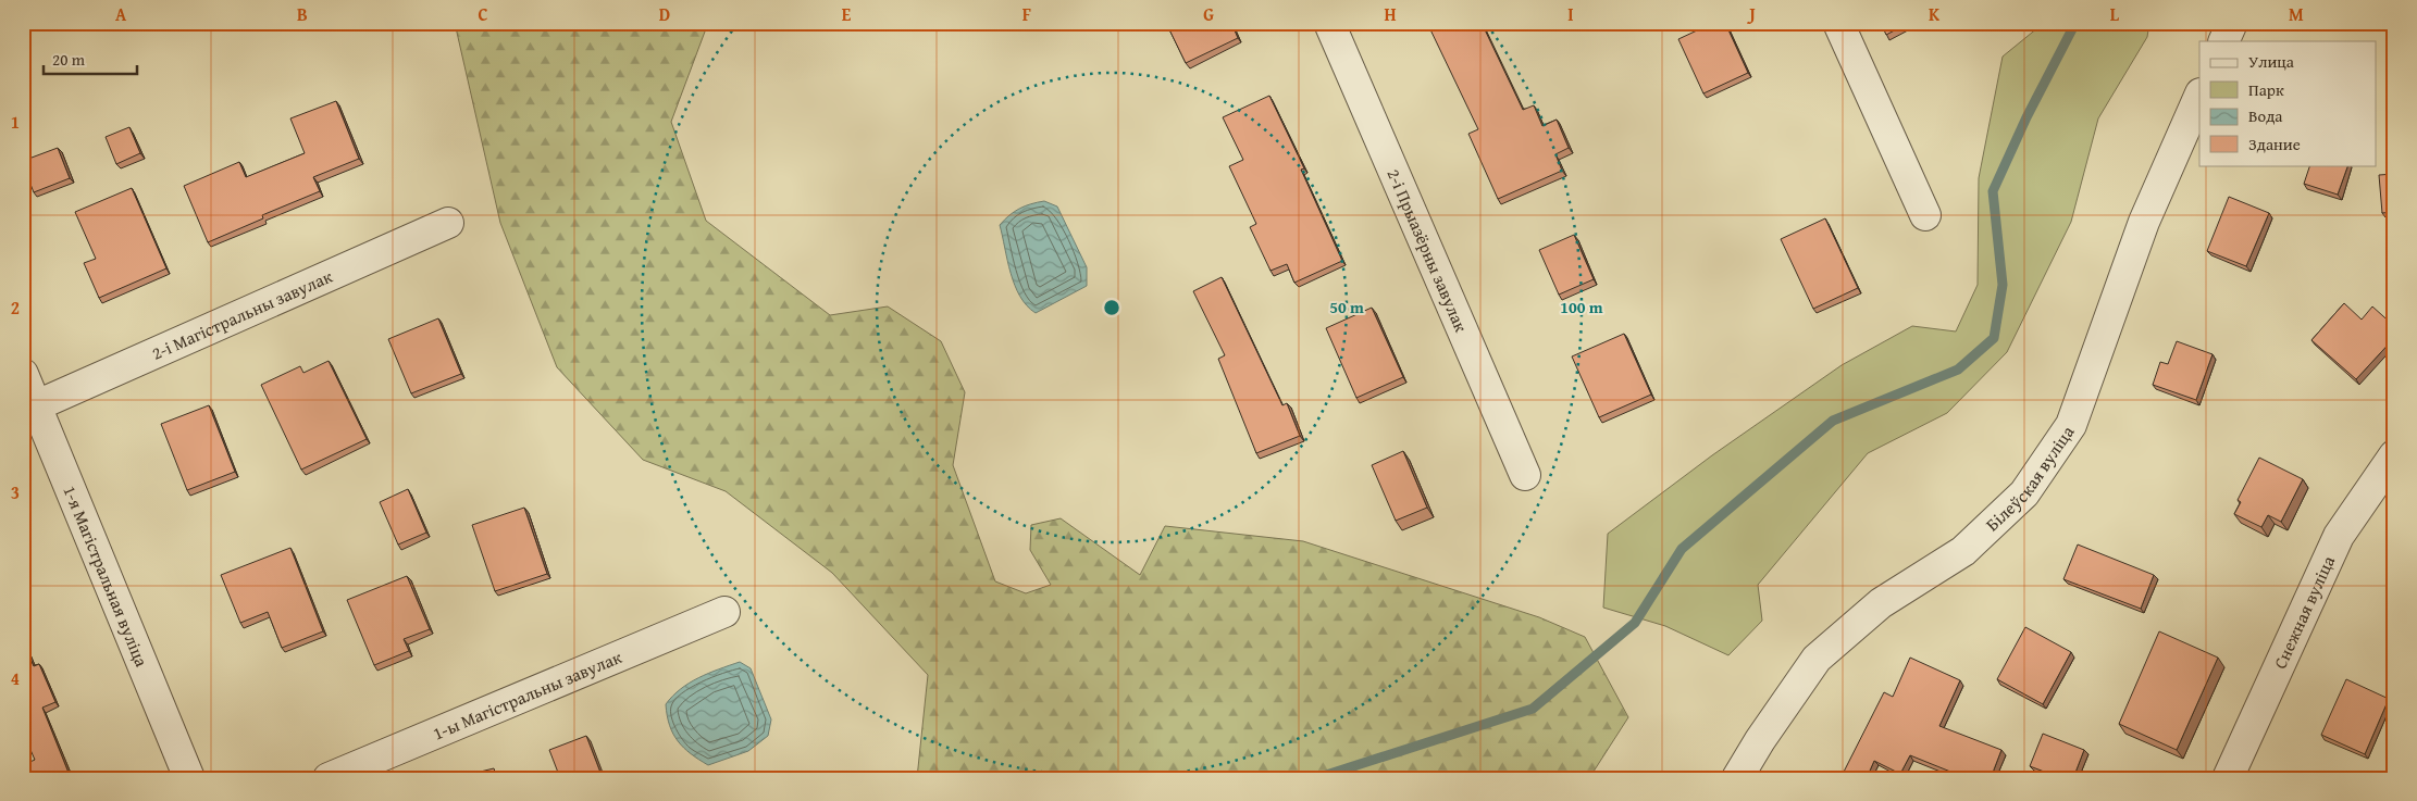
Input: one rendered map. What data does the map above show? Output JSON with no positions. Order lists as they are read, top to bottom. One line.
{"streets":{"street":["2-і Прыазёрны завулак","2-і Магістральны завулак","Білеўская вуліца","1-я Магістральная вуліца","Снежная вуліца","1-ы Магістральны завулак"]},"crossings":[["2-і Магістральны завулак","1-я Магістральная вуліца"]],"legend":["Улица","Парк","Вода","Здание"],"scale_bar":"20 m","grid":{"columns":["A","B","C","D","E","F","G","H","I","J","K","L","M"],"rows":["1","2","3","4"]},"rings":["50 m","100 m"]}
